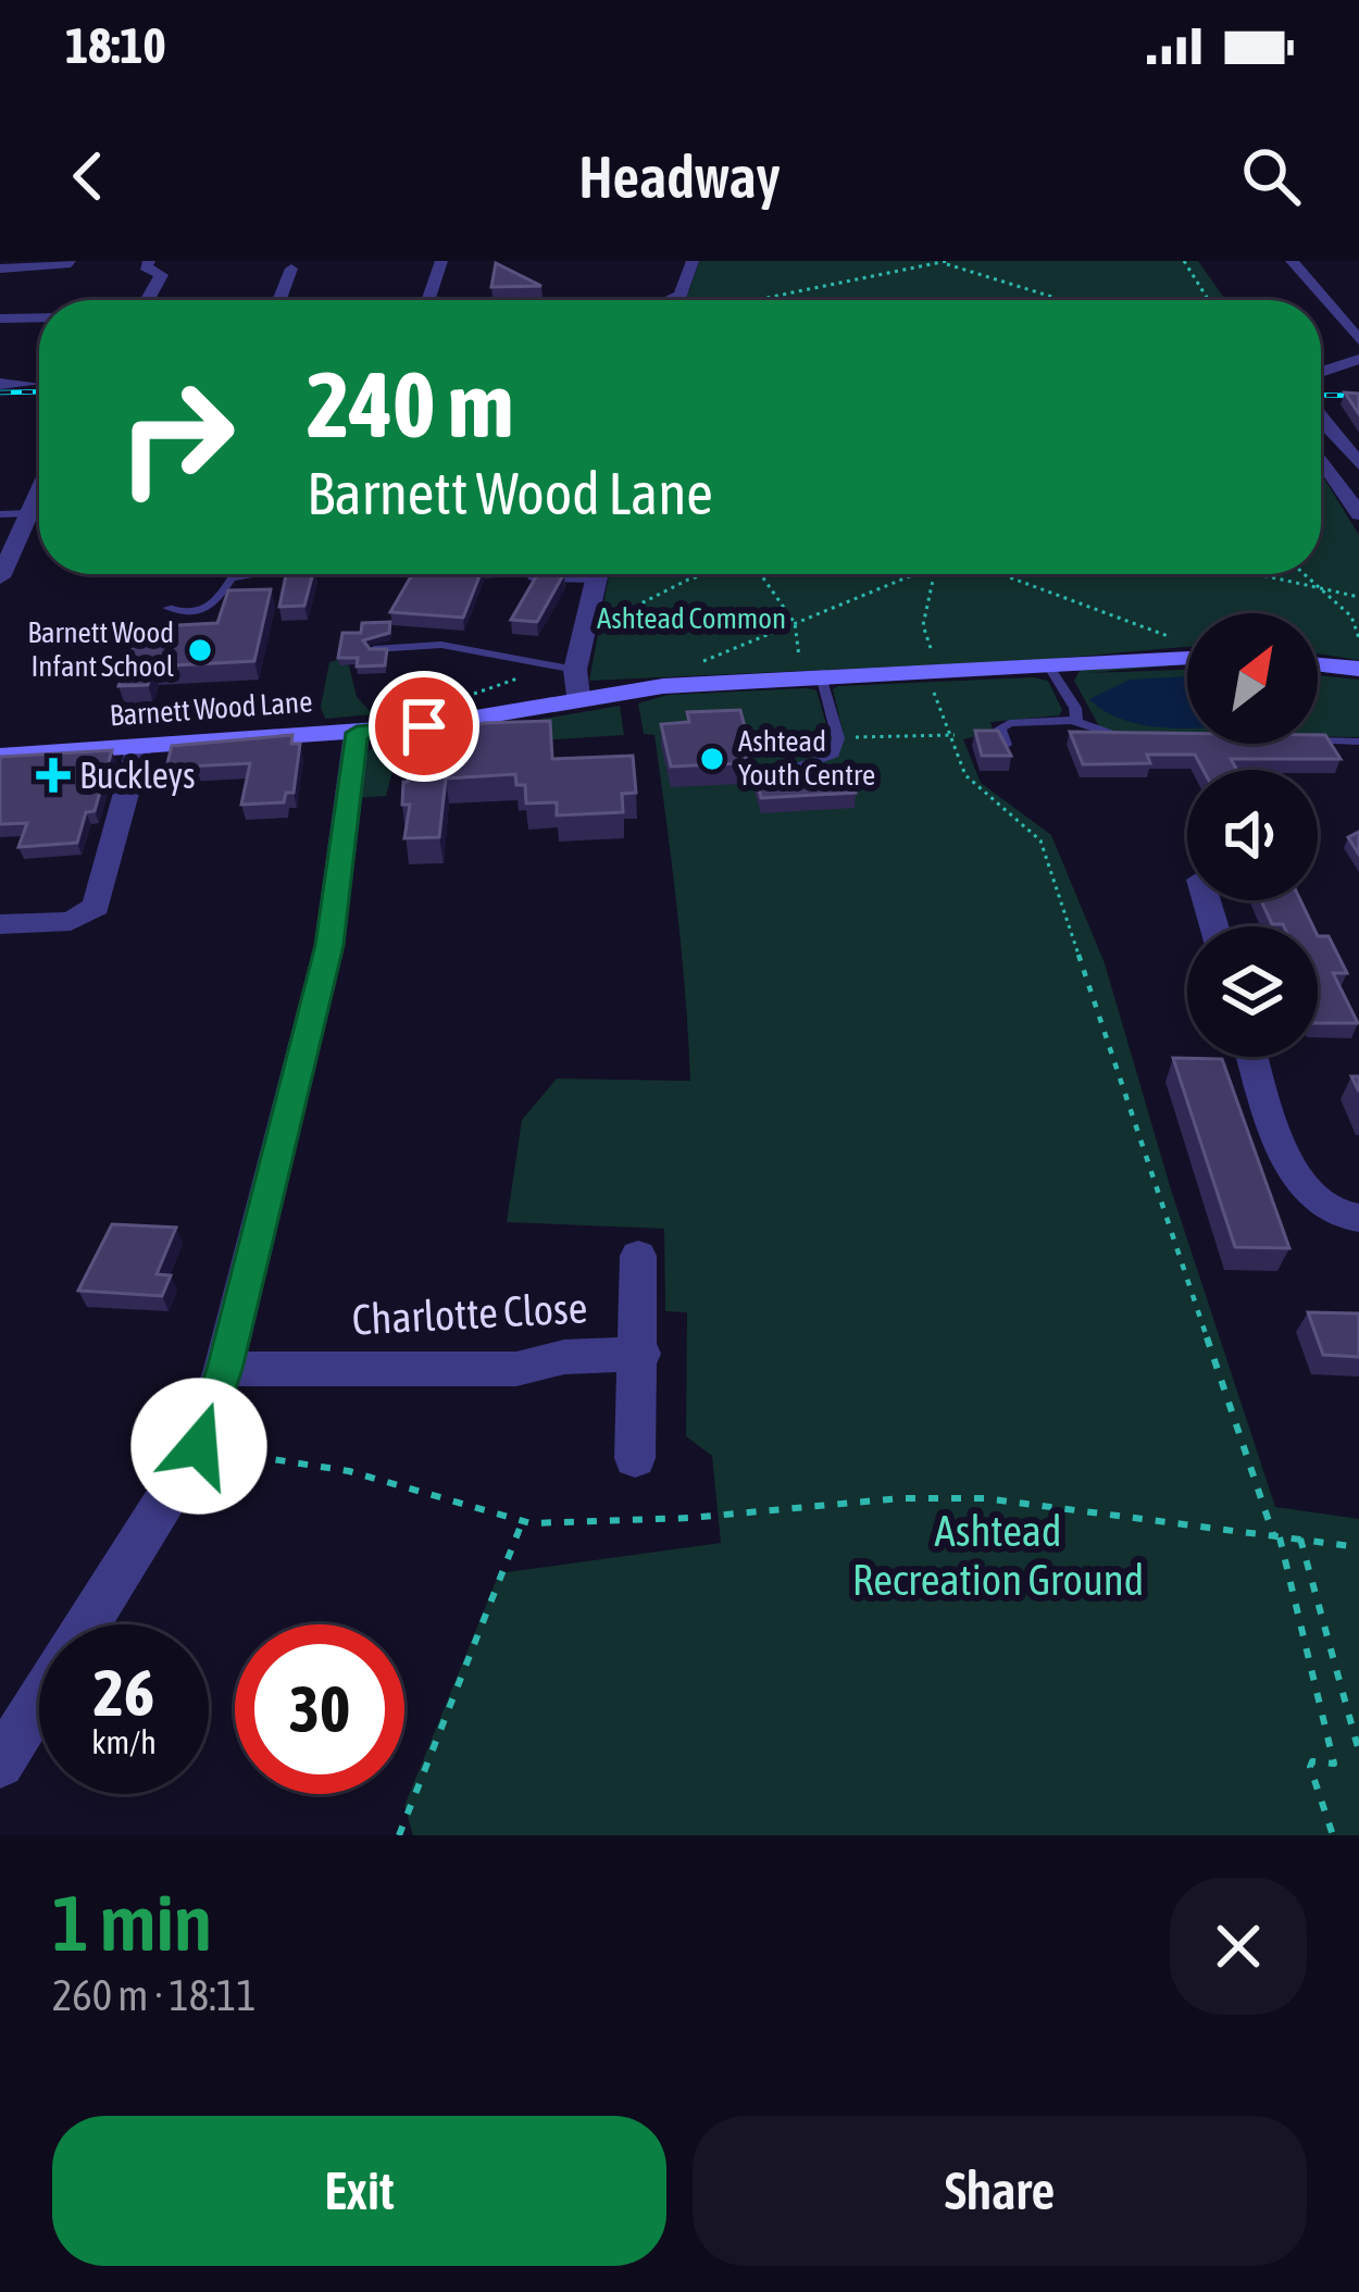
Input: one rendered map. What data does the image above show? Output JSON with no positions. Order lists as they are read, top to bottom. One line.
{"streets":{"street":["Barnett Wood Lane","Charlotte Close"]},"parks":["Ashtead Common","Ashtead Recreation Ground"],"places":{"other":["Barnett Wood Infant School","Ashtead Youth Centre"],"health":["Buckleys"]},"north":"top right","page":{"status":"18:10","header":"Headway","turn":["240 m","Barnett Wood Lane"],"speed":"26 km/h","limit":"30","heading":["1 min","260 m · 18:11"],"buttons":["Exit","Share"]}}
